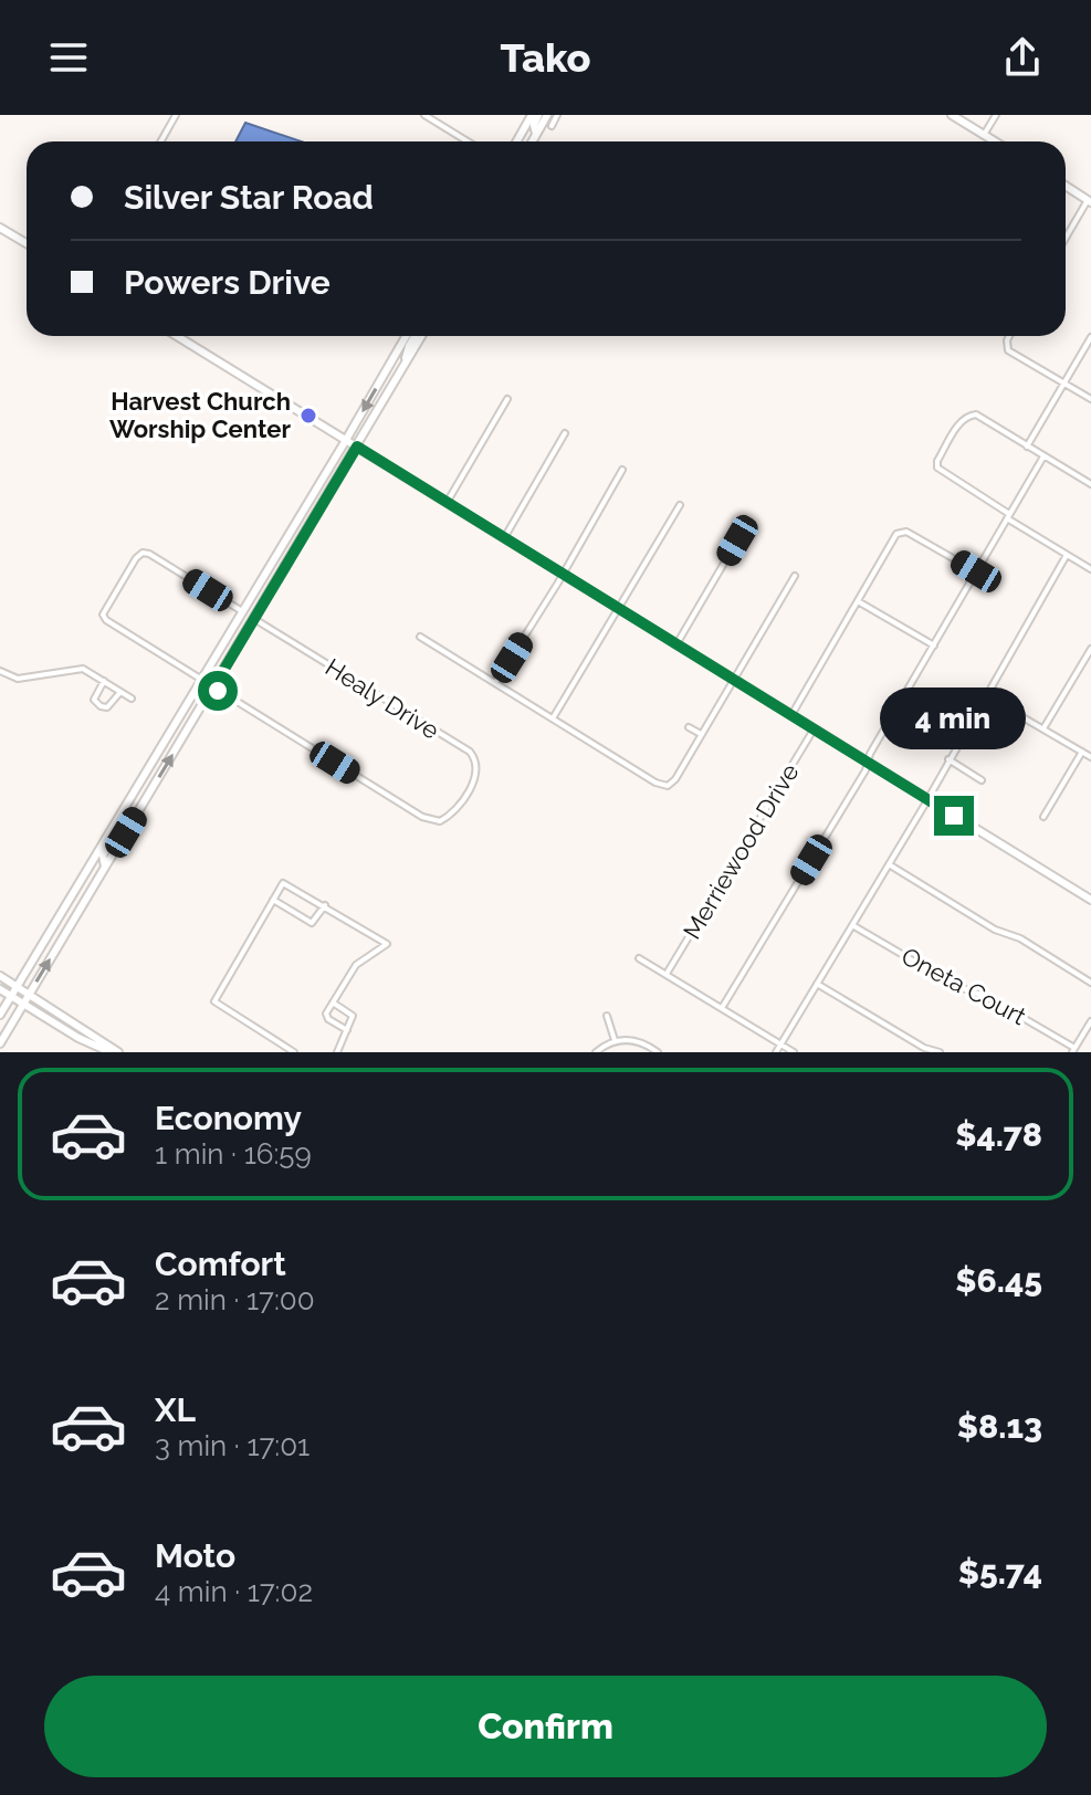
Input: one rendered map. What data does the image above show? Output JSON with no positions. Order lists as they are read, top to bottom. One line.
{"streets":{"street":["Healy Drive","Merriewood Drive","Oneta Court"]},"places":["Harvest Church Worship Center"],"page":{"header":"Tako","banner":["Silver Star Road","Powers Drive"],"bubble":"4 min","list":[{"name":"Economy","note":"1 min · 16:59","value":"$4.78"},{"name":"Comfort","note":"2 min · 17:00","value":"$6.45"},{"name":"XL","note":"3 min · 17:01","value":"$8.13"},{"name":"Moto","note":"4 min · 17:02","value":"$5.74"}],"buttons":"Confirm"}}
